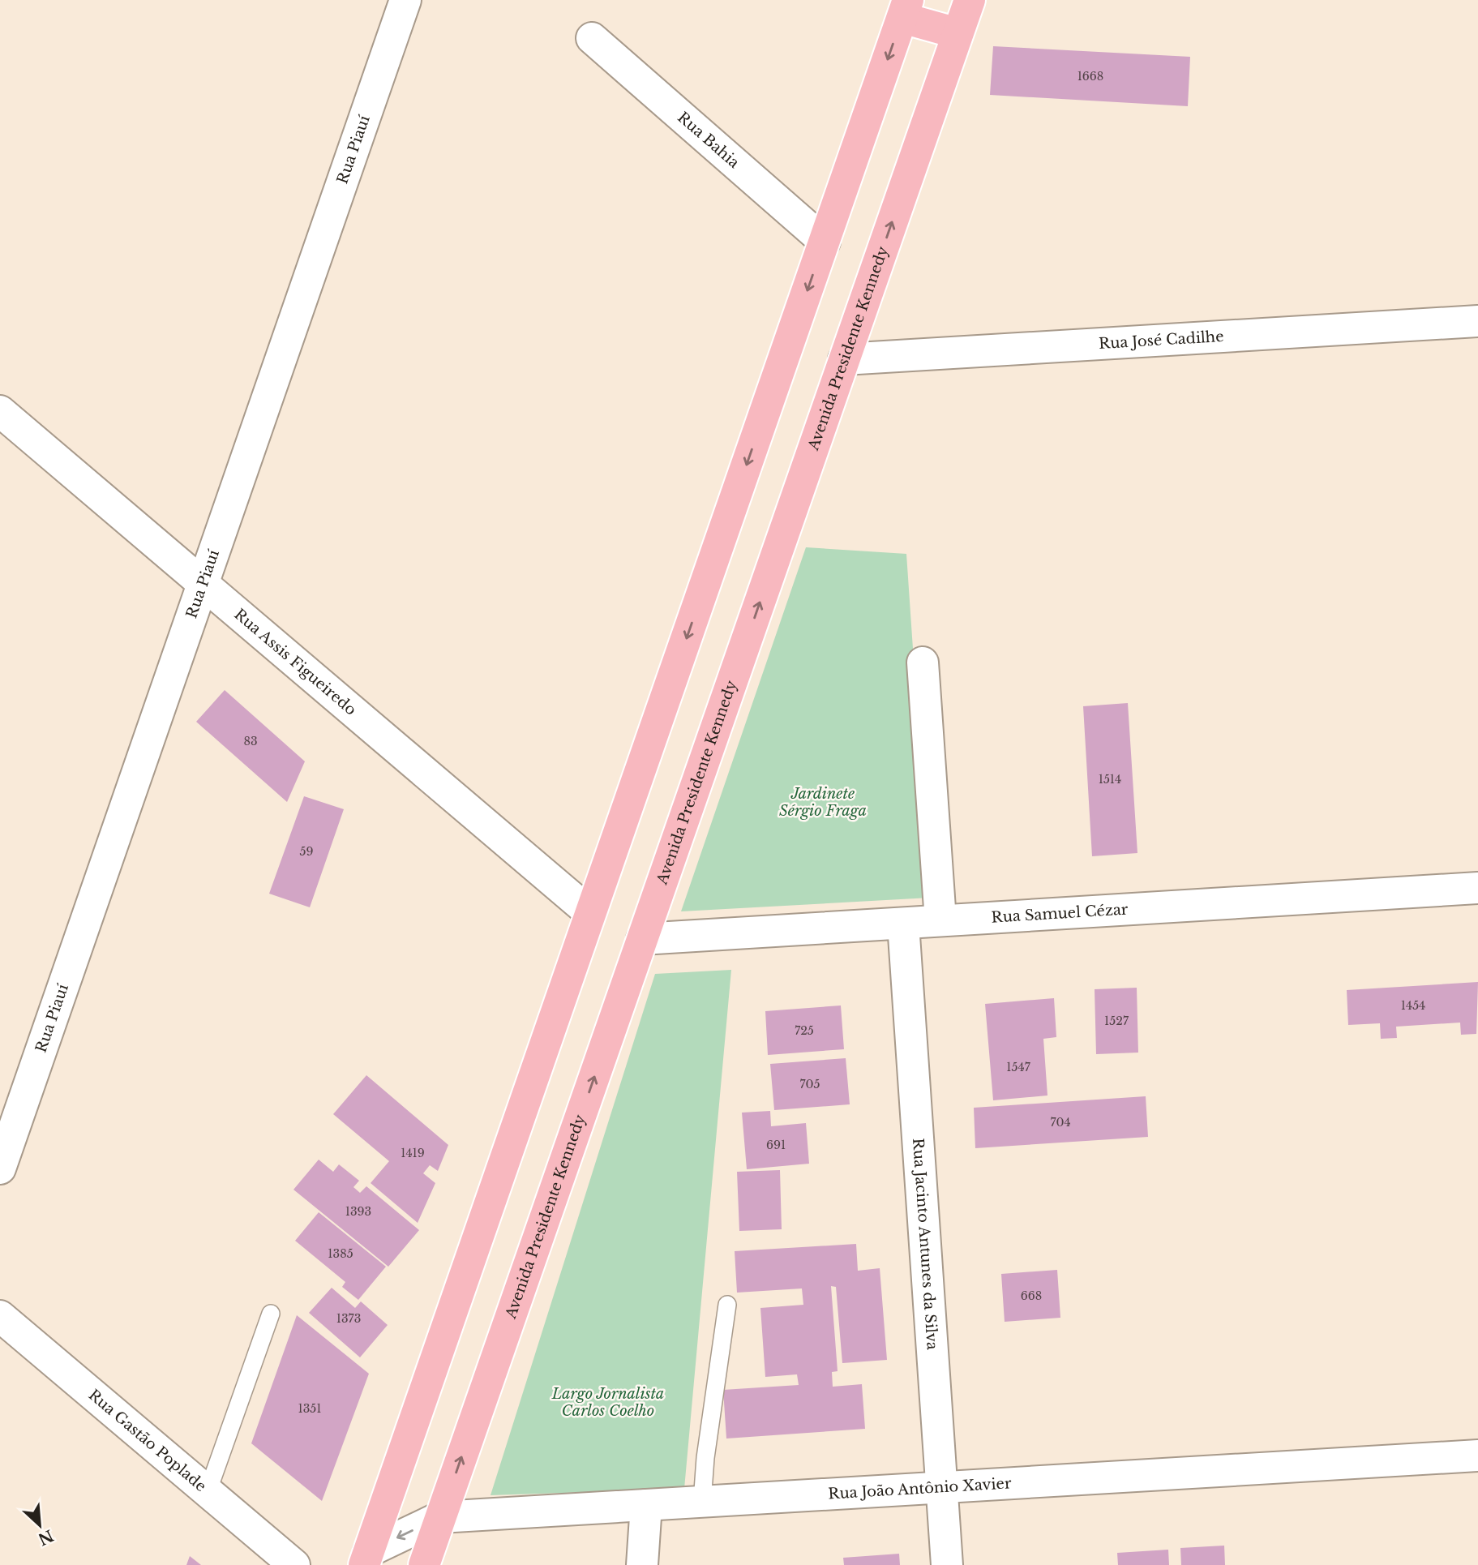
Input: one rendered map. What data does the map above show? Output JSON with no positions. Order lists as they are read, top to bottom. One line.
{"streets":{"main road":["Avenida Presidente Kennedy"],"street":["Rua Bahia","Rua Piauí","Rua José Cadilhe","Rua Assis Figueiredo","Rua Samuel Cézar","Rua Jacinto Antunes da Silva","Rua Gastão Poplade","Rua João Antônio Xavier"]},"crossings":[["Rua Piauí","Rua Assis Figueiredo"],["Rua José Cadilhe","Avenida Presidente Kennedy"],["Avenida Presidente Kennedy","Rua Samuel Cézar"],["Avenida Presidente Kennedy","Rua João Antônio Xavier"],["Rua Samuel Cézar","Rua Jacinto Antunes da Silva"],["Rua Jacinto Antunes da Silva","Rua João Antônio Xavier"]],"parks":["Jardinete Sérgio Fraga","Largo Jornalista Carlos Coelho"],"house_numbers":["1668","83","1514","59","1454","1527","725","1547","705","704","691","1419","1393","1385","668","1373","1351"],"north":"bottom right"}
